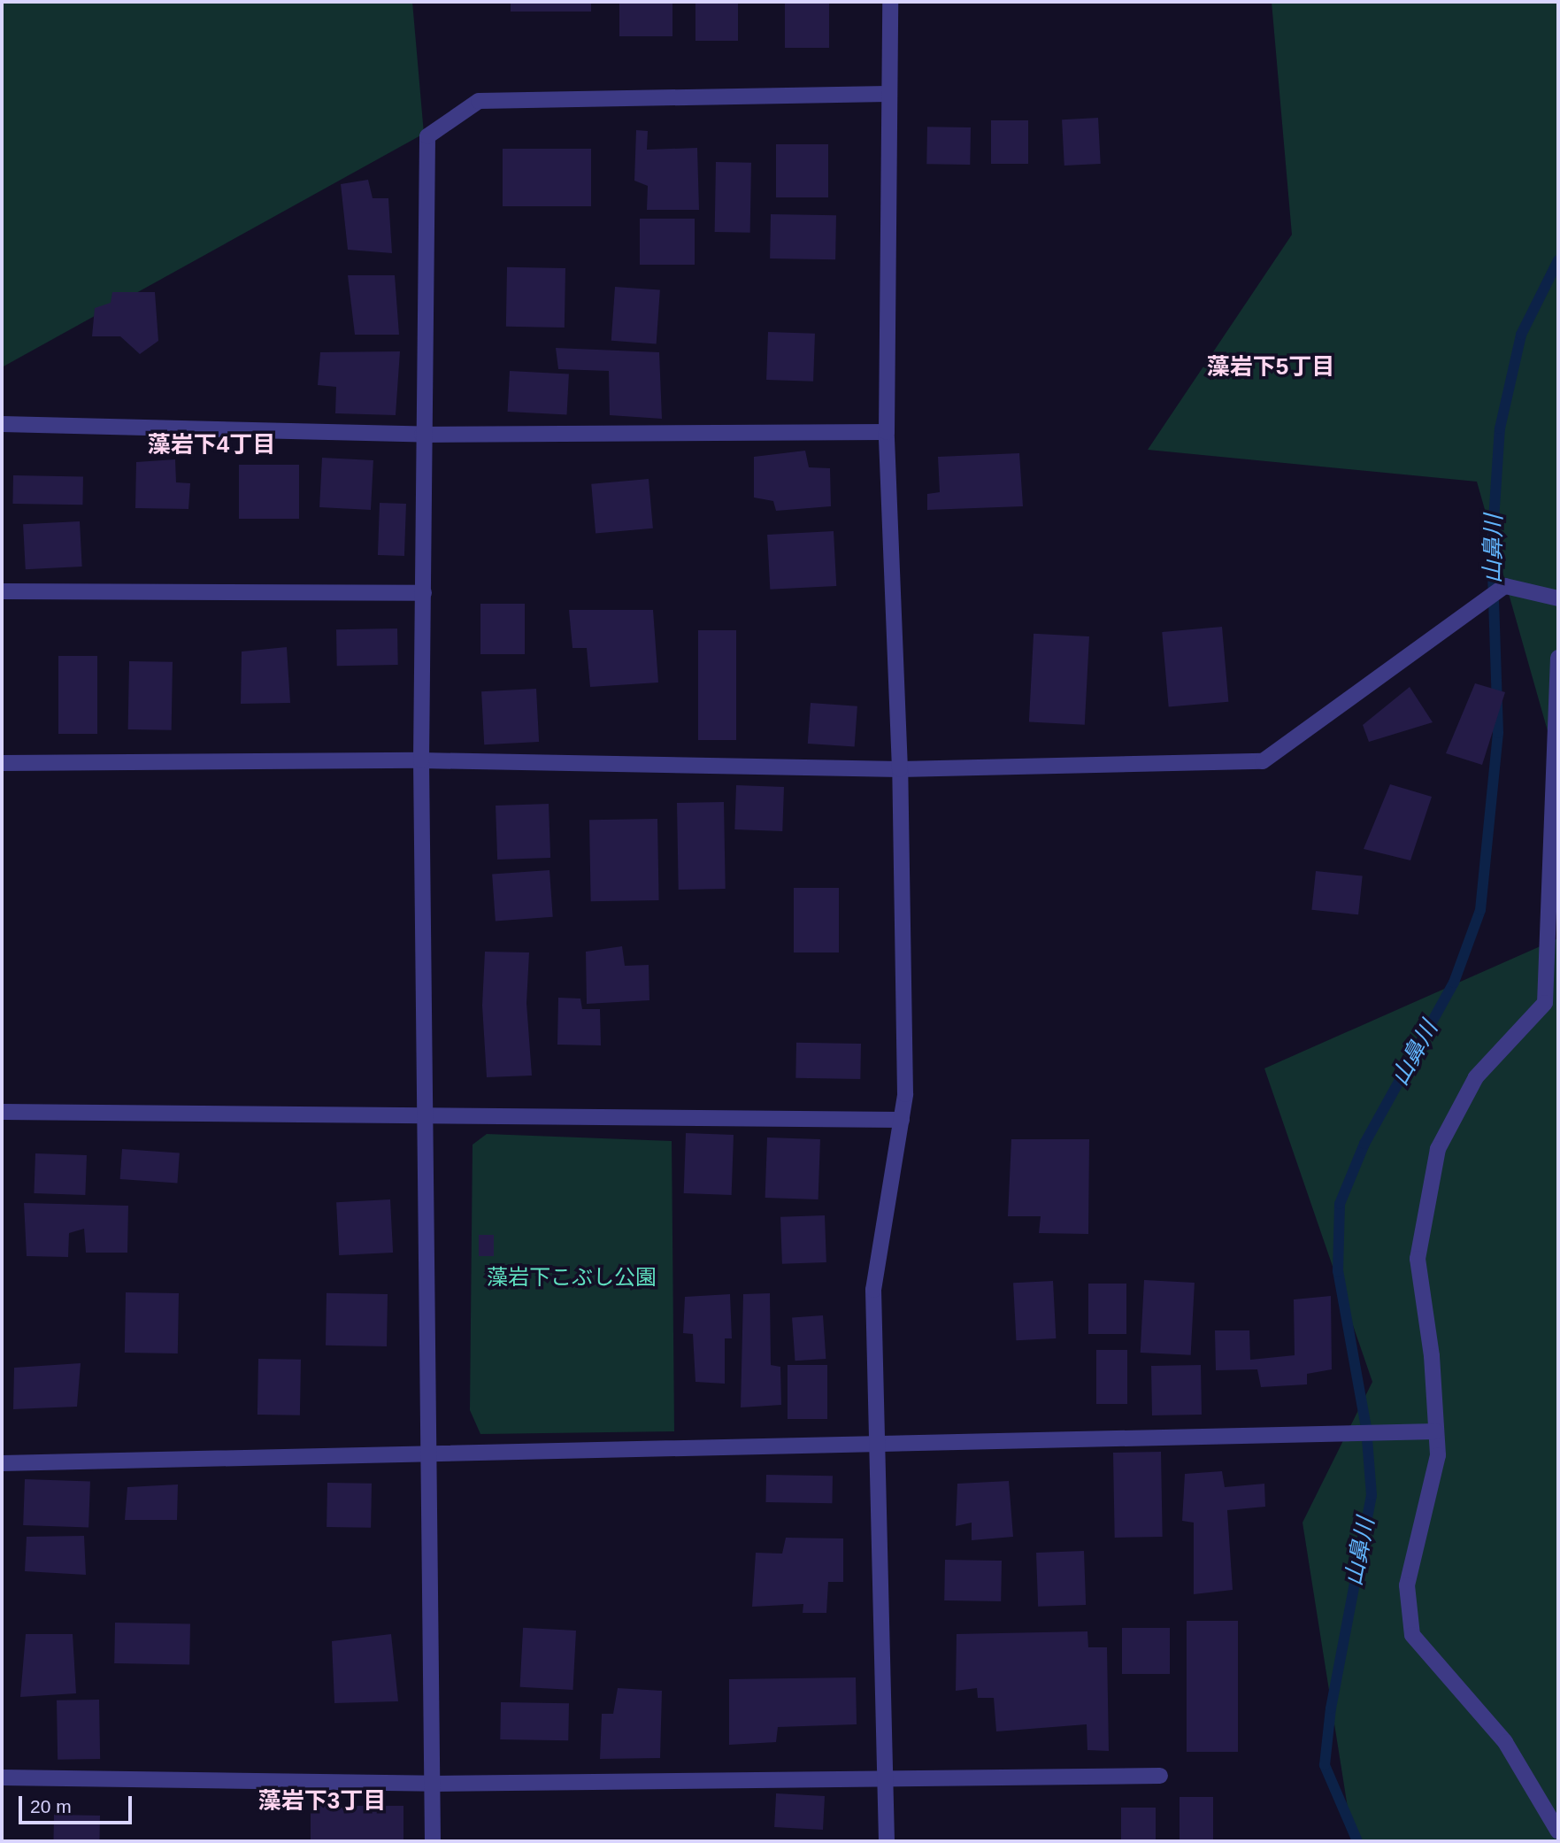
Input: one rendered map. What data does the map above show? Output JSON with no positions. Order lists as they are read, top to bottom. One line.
{"districts":["藻岩下5丁目","藻岩下4丁目","藻岩下3丁目"],"water":["山鼻川"],"parks":["藻岩下こぶし公園"],"scale_bar":"20 m"}
